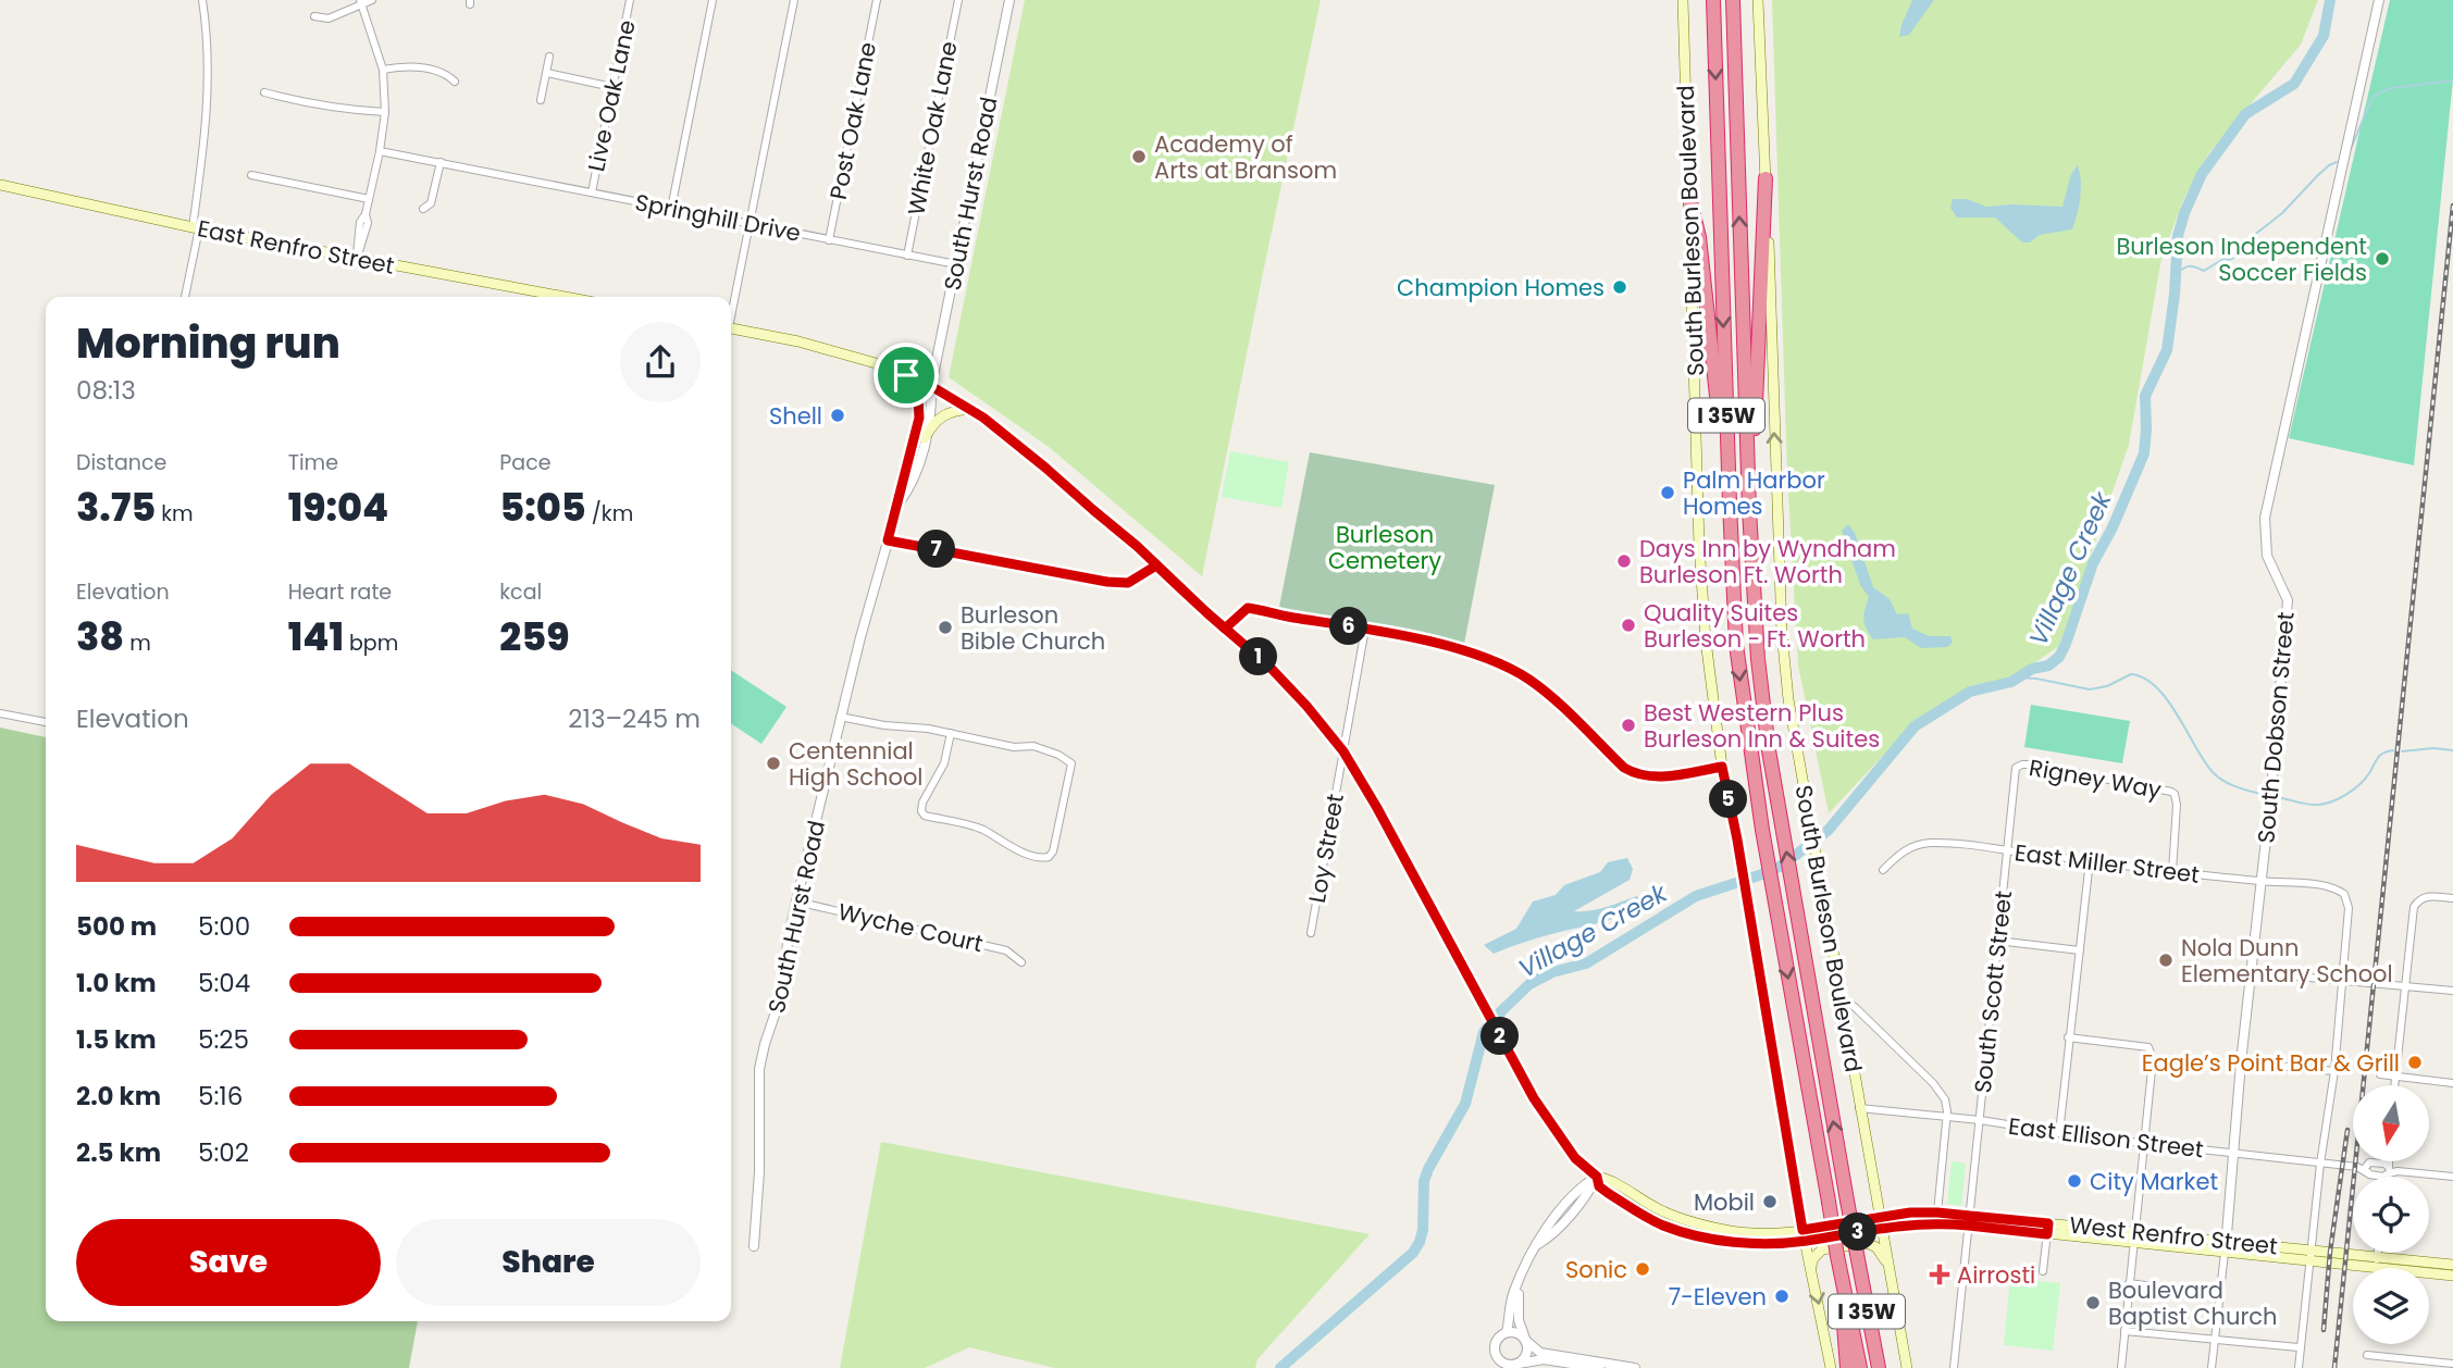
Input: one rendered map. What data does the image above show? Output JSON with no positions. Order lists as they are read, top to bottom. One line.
{"streets":{"highway":["I 35W"],"main road":["South Burleson Boulevard","East Renfro Street","West Renfro Street"],"street":["Live Oak Lane","Post Oak Lane","White Oak Lane","South Hurst Road","Springhill Drive","South Dobson Street","Rigney Way","Loy Street","East Miller Street","Wyche Court","South Scott Street","East Ellison Street"]},"crossings":[["Live Oak Lane","Springhill Drive"],["Post Oak Lane","Springhill Drive"],["White Oak Lane","Springhill Drive"],["South Hurst Road","Springhill Drive"],["South Hurst Road","Wyche Court"],["South Burleson Boulevard","East Ellison Street"],["South Dobson Street","East Miller Street"],["South Dobson Street","East Ellison Street"],["South Dobson Street","West Renfro Street"],["Rigney Way","East Miller Street"],["Rigney Way","South Scott Street"],["East Miller Street","South Scott Street"],["South Scott Street","East Ellison Street"]],"water":["Village Creek"],"parks":["Burleson Cemetery"],"places":{"other":["Academy of Arts at Bransom","Burleson Independent Soccer Fields","Champion Homes","Shell","Palm Harbor Homes","Days Inn by Wyndham Burleson Ft. Worth","Quality Suites Burleson - Ft. Worth","Burleson Bible Church","Best Western Plus Burleson Inn & Suites","Centennial High School","Nola Dunn Elementary School","Eagle’s Point Bar & Grill","City Market","Mobil","Sonic","7-Eleven","Boulevard Baptist Church"],"health":["Airrosti"]},"north":"bottom","page":{"heading":["Morning run","08:13"],"stats":[["Distance","3.75 km"],["Time","19:04"],["Pace","5:05 /km"],["Elevation","38 m"],["Heart rate","141 bpm"],["kcal","259"]],"pins":["7","6","1","5","2","3"],"chart":["Elevation","213–245 m"],"list":[{"name":"500 m","note":"5:00"},{"name":"1.0 km","note":"5:04"},{"name":"1.5 km","note":"5:25"},{"name":"2.0 km","note":"5:16"},{"name":"2.5 km","note":"5:02"}],"buttons":["Save","Share"]}}
